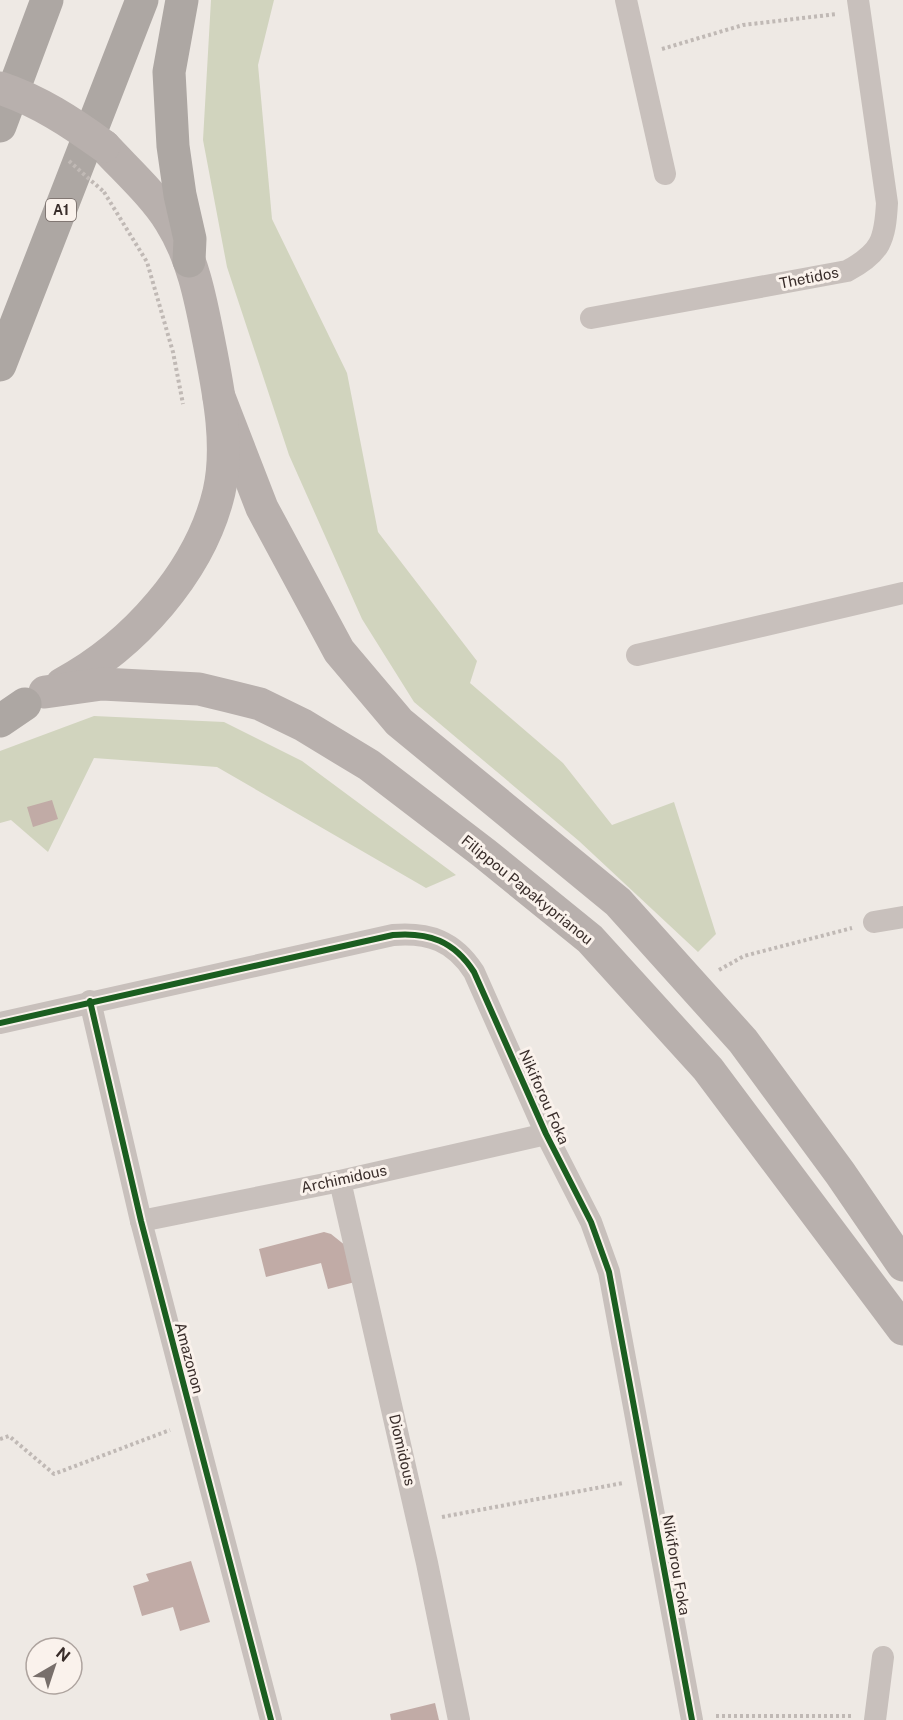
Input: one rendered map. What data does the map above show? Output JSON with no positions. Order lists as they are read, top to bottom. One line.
{"streets":{"highway":["A1"],"main road":["Filippou Papakyprianou"],"street":["Thetidos","Nikiforou Foka","Archimidous","Amazonon","Diomidous"]},"crossings":[["Nikiforou Foka","Archimidous"],["Nikiforou Foka","Amazonon"],["Archimidous","Amazonon"],["Archimidous","Diomidous"]],"north":"top right"}
